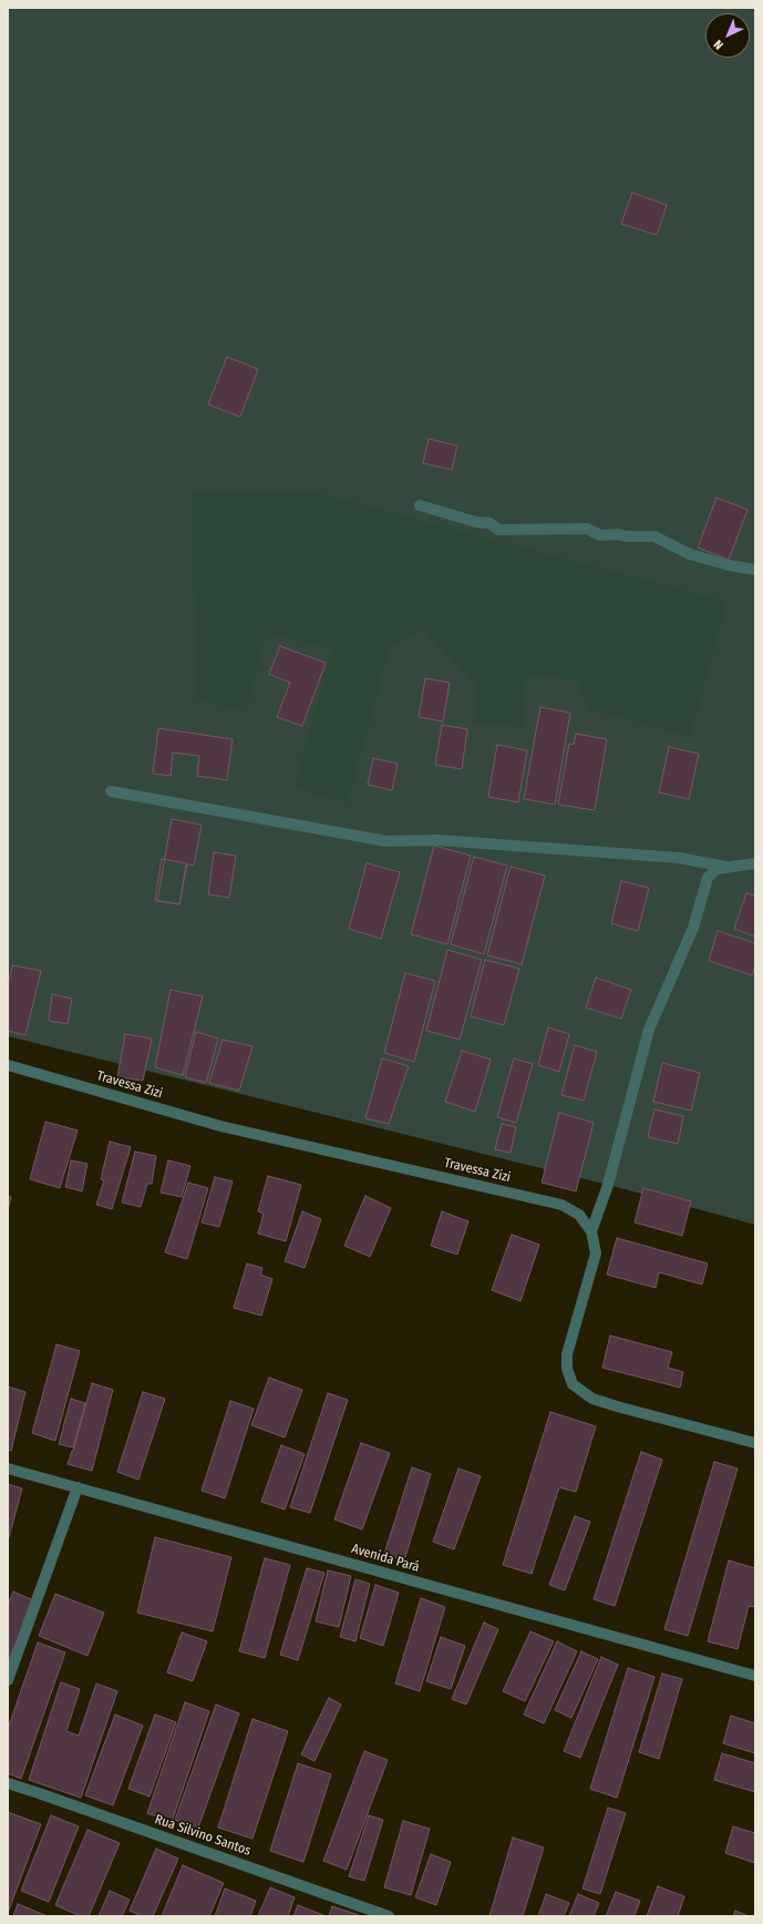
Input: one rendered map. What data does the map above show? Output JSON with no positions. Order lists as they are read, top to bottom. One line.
{"streets":{"street":["Travessa Zizi","Avenida Pará","Rua Silvino Santos"]},"north":"bottom left"}
